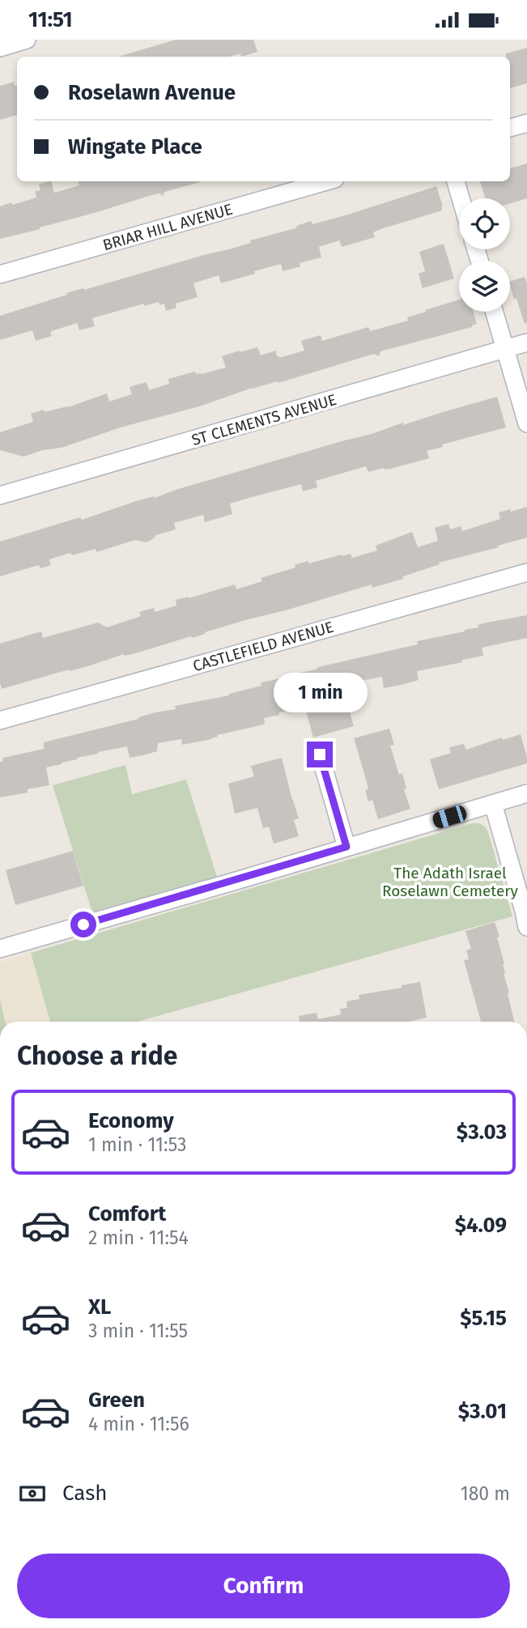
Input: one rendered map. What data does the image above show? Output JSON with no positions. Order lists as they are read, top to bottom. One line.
{"streets":{"street":["BRIAR HILL AVENUE","ST CLEMENTS AVENUE","CASTLEFIELD AVENUE"]},"parks":["The Adath Israel Roselawn Cemetery"],"page":{"status":"11:51","banner":["Roselawn Avenue","Wingate Place"],"bubble":"1 min","heading":"Choose a ride","list":[{"name":"Economy","note":"1 min · 11:53","value":"$3.03"},{"name":"Comfort","note":"2 min · 11:54","value":"$4.09"},{"name":"XL","note":"3 min · 11:55","value":"$5.15"},{"name":"Green","note":"4 min · 11:56","value":"$3.01"}],"pay":["Cash","180 m"],"buttons":"Confirm"}}
